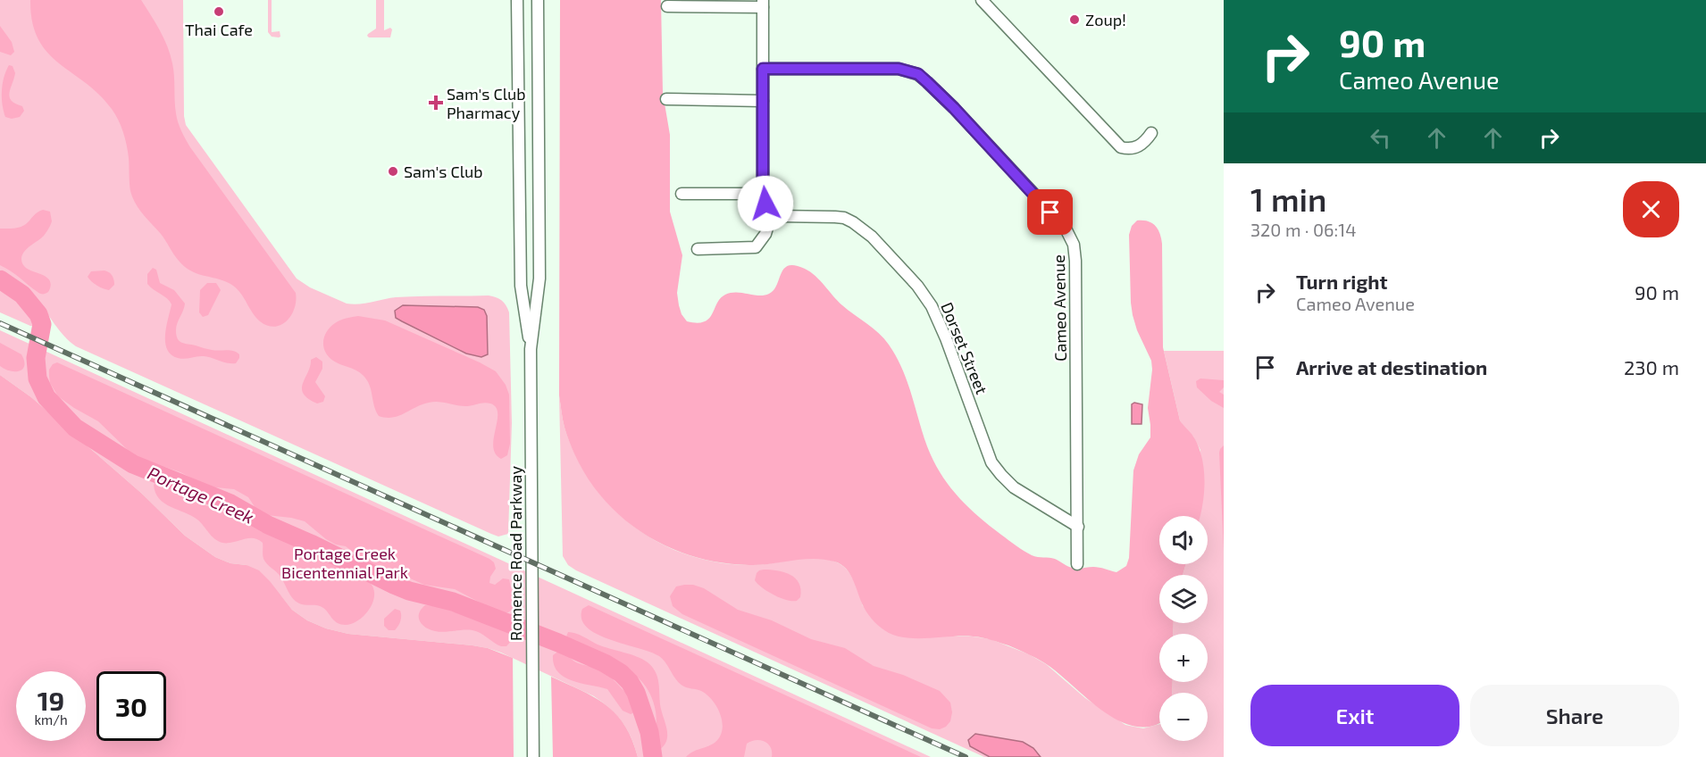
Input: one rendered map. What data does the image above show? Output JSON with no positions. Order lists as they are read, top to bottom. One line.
{"streets":{"street":["Cameo Avenue","Dorset Street","Romence Road Parkway"]},"crossings":[["Cameo Avenue","Dorset Street"]],"water":["Portage Creek"],"parks":["Portage Creek Bicentennial Park"],"places":{"other":["Thai Cafe","Zoup!","Sam's Club"],"health":["Sam's Club Pharmacy"]},"page":{"turn":["90 m","Cameo Avenue"],"heading":["1 min","320 m · 06:14"],"list":[{"name":"Turn right","note":"Cameo Avenue","value":"90 m"},{"name":"Arrive at destination","value":"230 m"}],"map_buttons":["+","−"],"speed":"19 km/h","limit":"30","buttons":["Exit","Share"]}}
